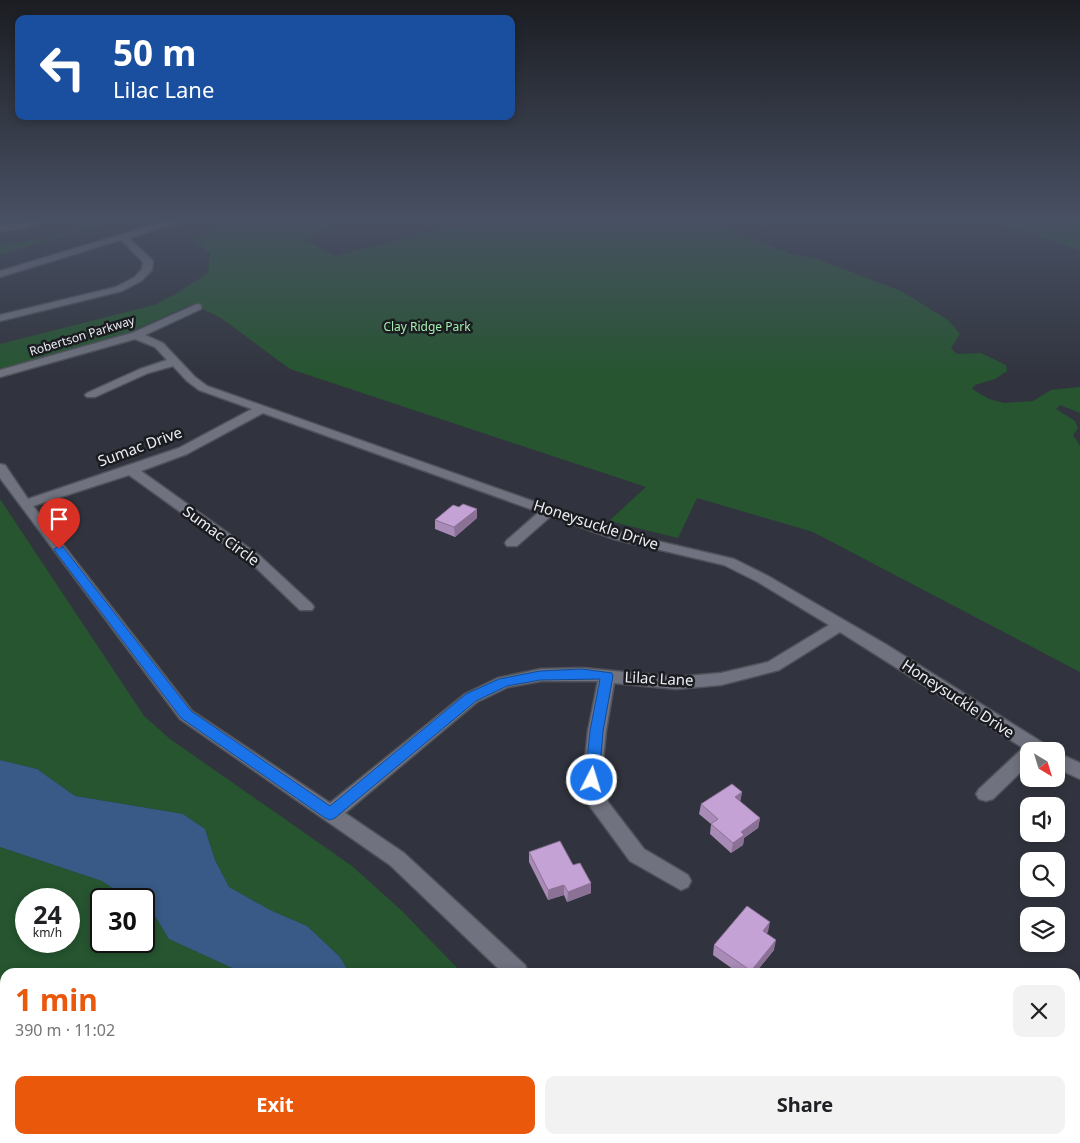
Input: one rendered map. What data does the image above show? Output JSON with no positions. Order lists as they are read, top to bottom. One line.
{"streets":{"street":["Robertson Parkway","Sumac Drive","Honeysuckle Drive","Sumac Circle","Lilac Lane"]},"crossings":[["Robertson Parkway","Honeysuckle Drive"],["Sumac Drive","Honeysuckle Drive"],["Sumac Drive","Sumac Circle"],["Honeysuckle Drive","Lilac Lane"]],"parks":["Clay Ridge Park"],"north":"bottom right","page":{"turn":["50 m","Lilac Lane"],"speed":"24 km/h","limit":"30","heading":["1 min","390 m · 11:02"],"buttons":["Exit","Share"]}}
